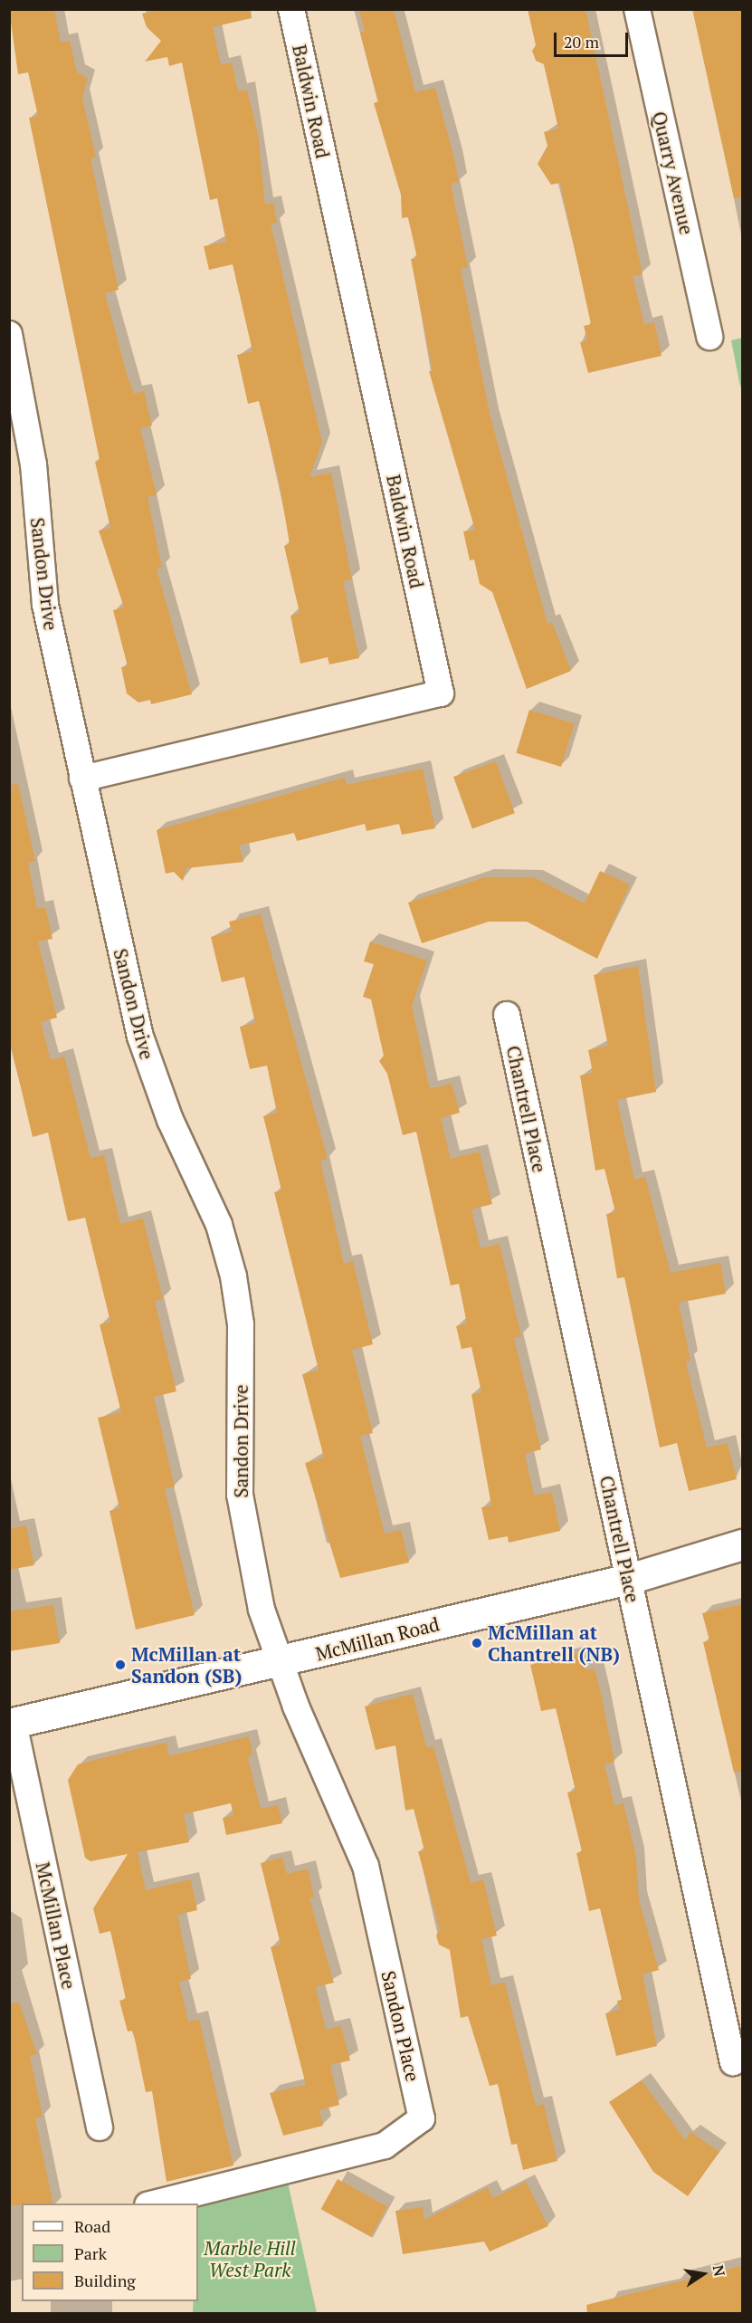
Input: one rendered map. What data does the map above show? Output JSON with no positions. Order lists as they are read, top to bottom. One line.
{"streets":{"main road":["McMillan Road"],"street":["Baldwin Road","Quarry Avenue","Sandon Drive","Chantrell Place","McMillan Place","Sandon Place"]},"crossings":[["Baldwin Road","Sandon Drive"],["Sandon Drive","McMillan Road"],["Sandon Drive","Sandon Place"],["Chantrell Place","McMillan Road"],["McMillan Road","McMillan Place"],["McMillan Road","Sandon Place"]],"parks":["Marble Hill West Park"],"places":["McMillan at Chantrell (NB)","McMillan at Sandon (SB)"],"legend":["Road","Park","Building"],"scale_bar":"20 m","north":"right"}
